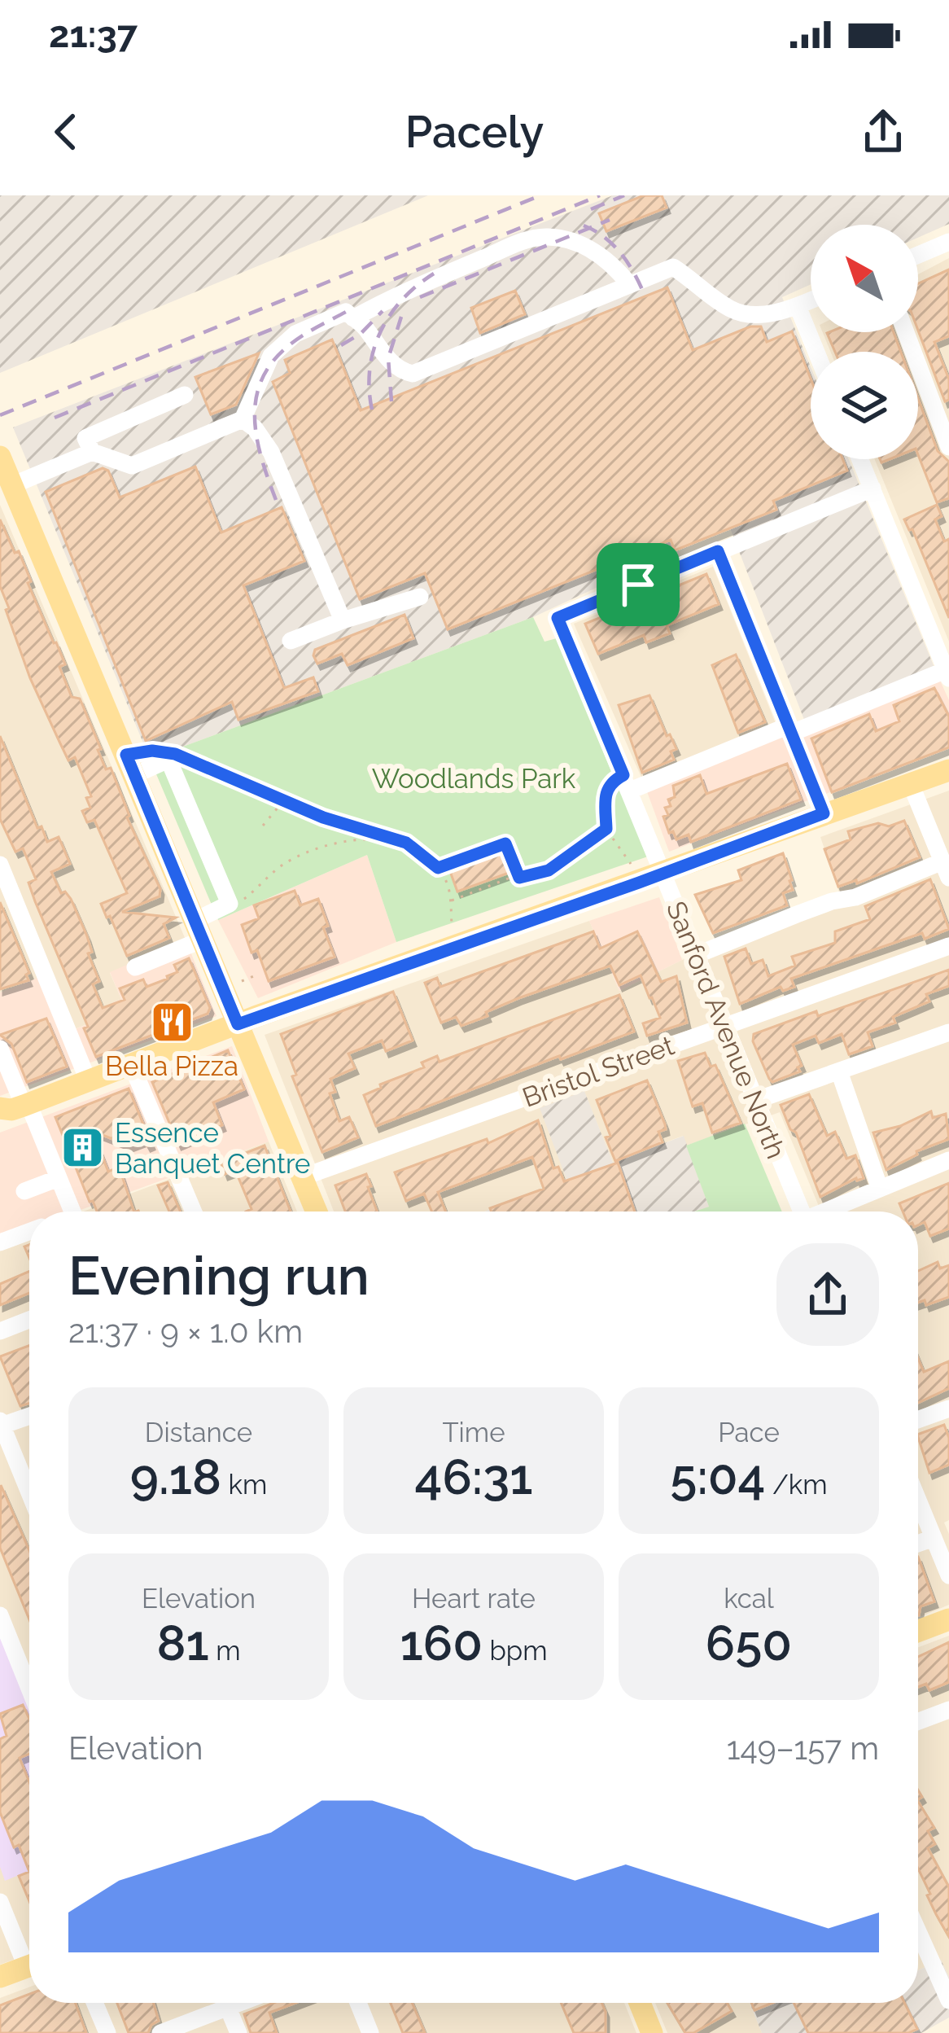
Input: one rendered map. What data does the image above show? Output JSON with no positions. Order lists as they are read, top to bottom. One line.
{"streets":{"street":["Sanford Avenue North","Bristol Street"]},"crossings":[["Sanford Avenue North","Bristol Street"]],"parks":["Woodlands Park"],"places":{"restaurant":["Bella Pizza"],"building":["Essence Banquet Centre"]},"north":"top left","page":{"status":"21:37","header":"Pacely","heading":["Evening run","21:37 · 9 × 1.0 km"],"stats":[["Distance","9.18 km"],["Time","46:31"],["Pace","5:04 /km"],["Elevation","81 m"],["Heart rate","160 bpm"],["kcal","650"]],"chart":["Elevation","149–157 m"]}}
